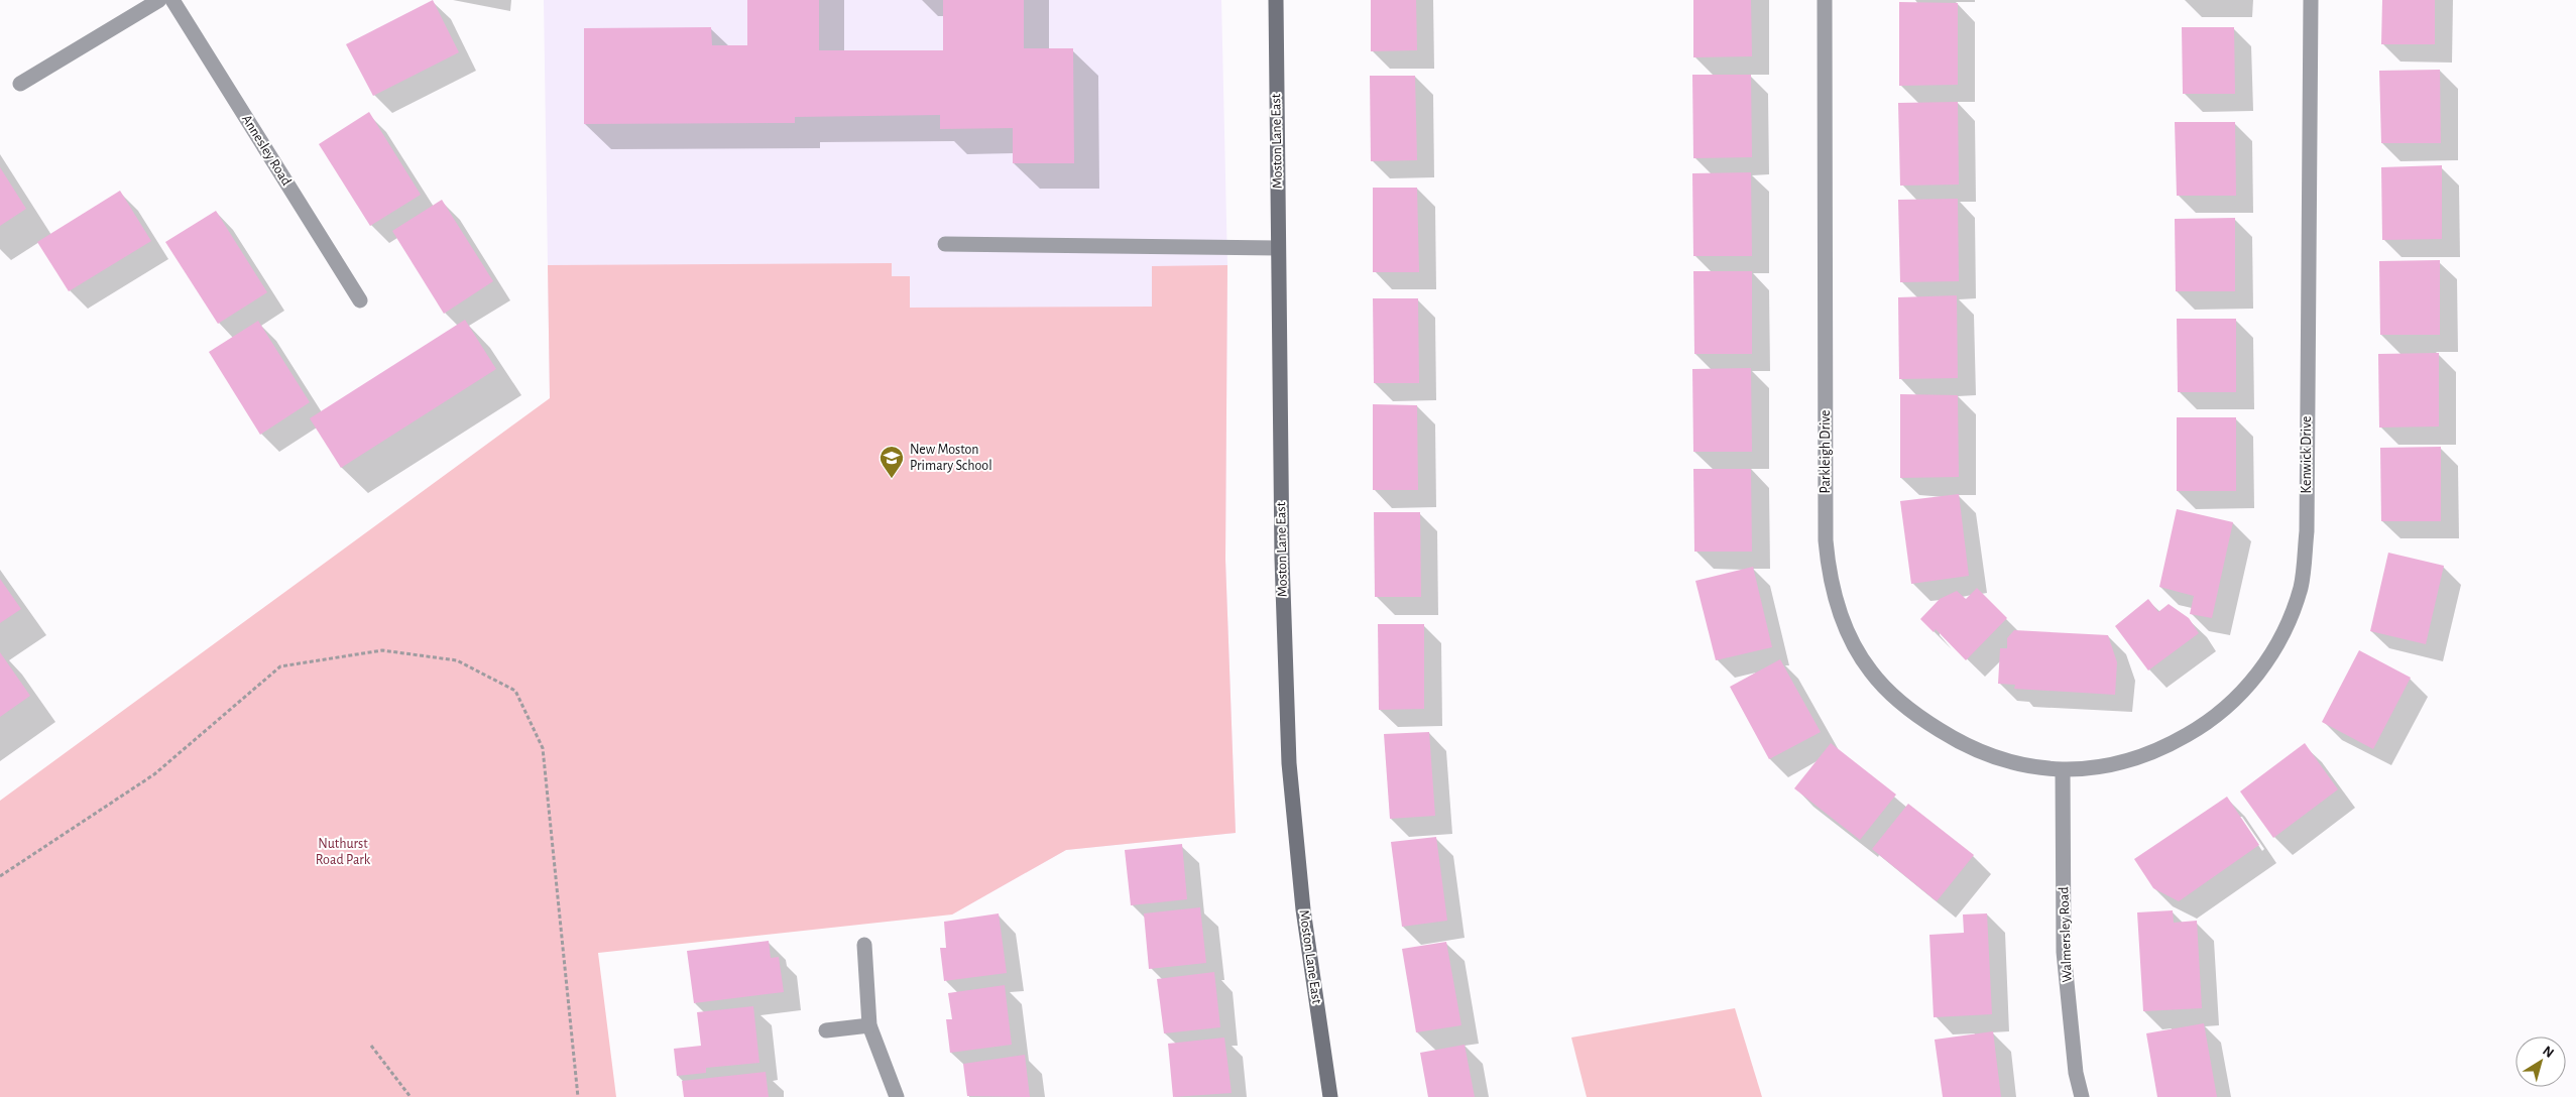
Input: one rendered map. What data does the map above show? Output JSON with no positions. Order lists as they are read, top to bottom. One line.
{"streets":{"street":["Moston Lane East","Annesley Road","Parkleigh Drive","Kenwick Drive","Walmersley Road"]},"crossings":[["Parkleigh Drive","Kenwick Drive"],["Parkleigh Drive","Walmersley Road"],["Kenwick Drive","Walmersley Road"]],"parks":["Nuthurst Road Park"],"places":{"school or university":["New Moston Primary School"]},"north":"top right"}
